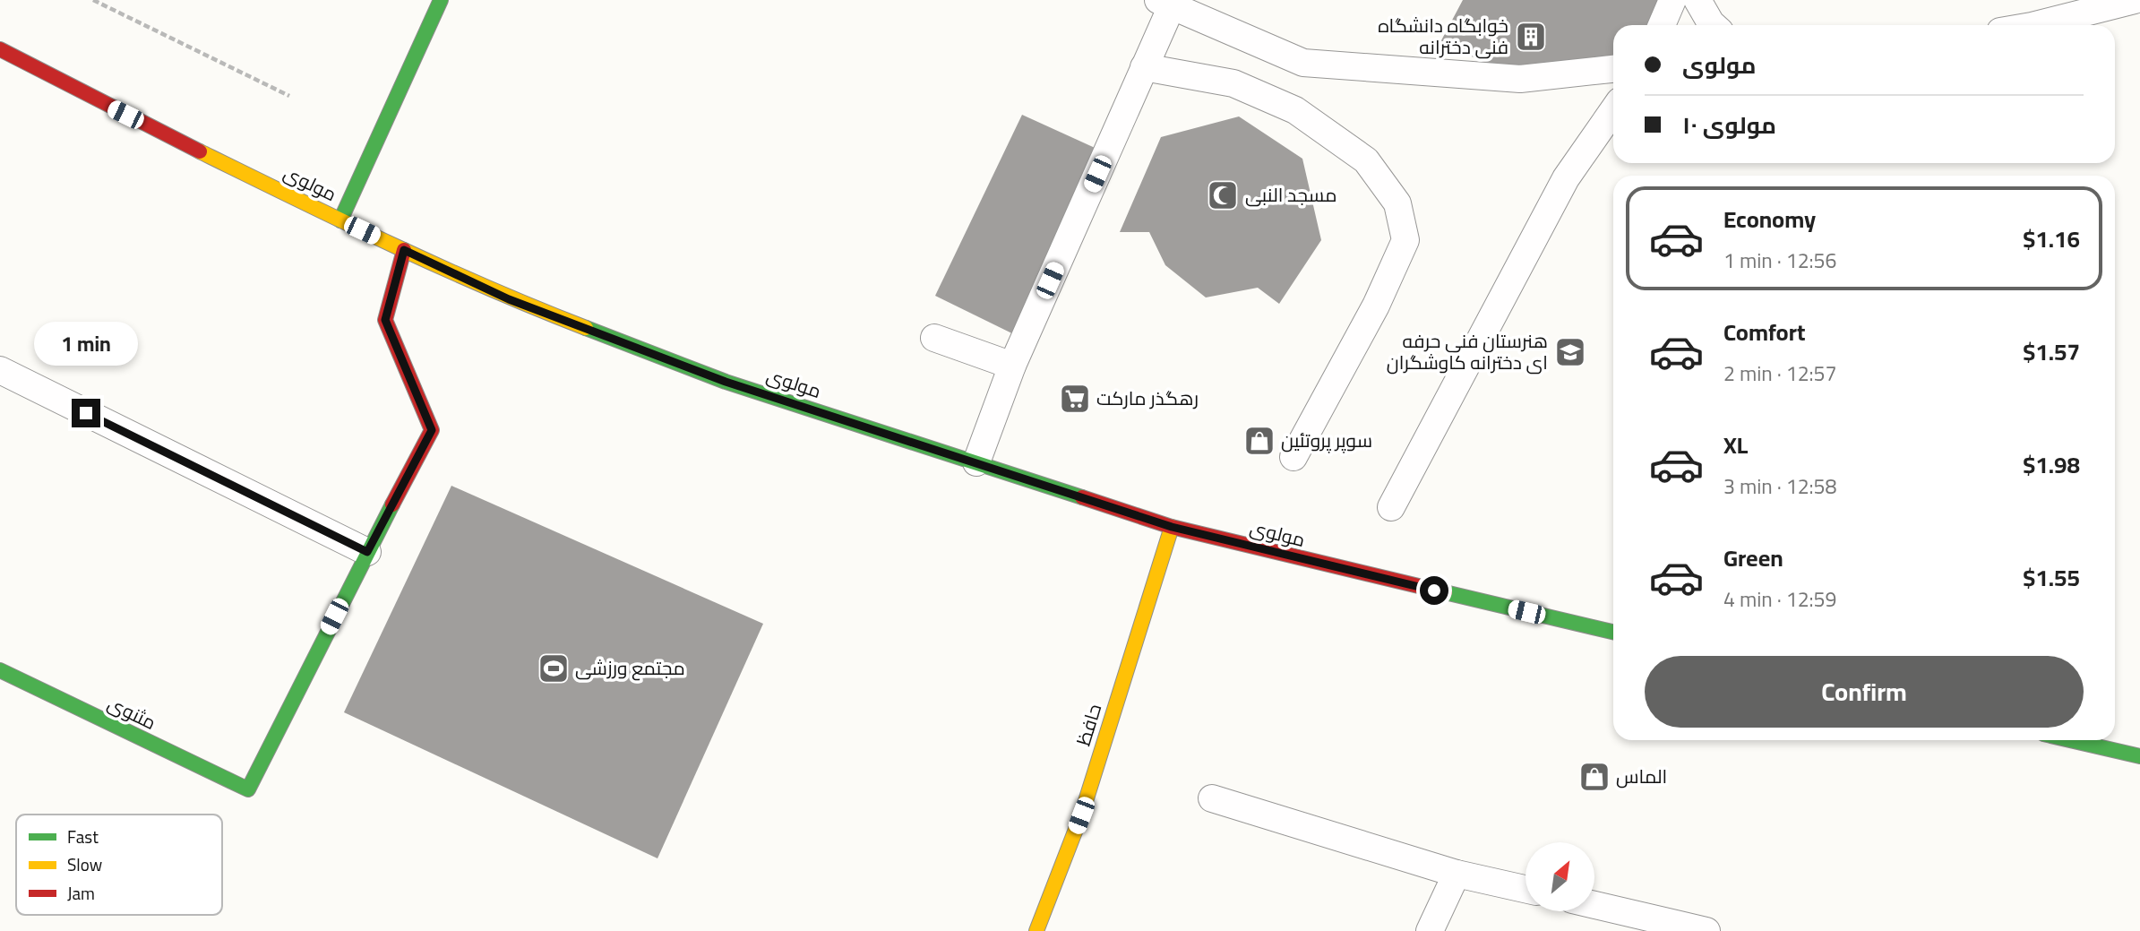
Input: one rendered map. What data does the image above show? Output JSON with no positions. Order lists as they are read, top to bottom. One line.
{"streets":{"main road":["مولوی","مثنوی","حافظ"]},"crossings":[["مولوی","حافظ"]],"places":{"building":["خوابگاه دانشگاه فنی دخترانه"],"mosque":["مسجد النبی"],"school or university":["هنرستان فنی حرفه ای دخترانه کاوشگران"],"supermarket":["رهگذر مارکت"],"shop":["سوپر پروتئین","الماس"],"sports":["مجتمع ورزشی"]},"legend":["Fast","Slow","Jam"],"north":"top right","page":{"banner":["مولوی","مولوی ۱۰"],"list":[{"name":"Economy","note":"1 min · 12:56","value":"$1.16"},{"name":"Comfort","note":"2 min · 12:57","value":"$1.57"},{"name":"XL","note":"3 min · 12:58","value":"$1.98"},{"name":"Green","note":"4 min · 12:59","value":"$1.55"}],"bubble":"1 min","buttons":"Confirm"}}
